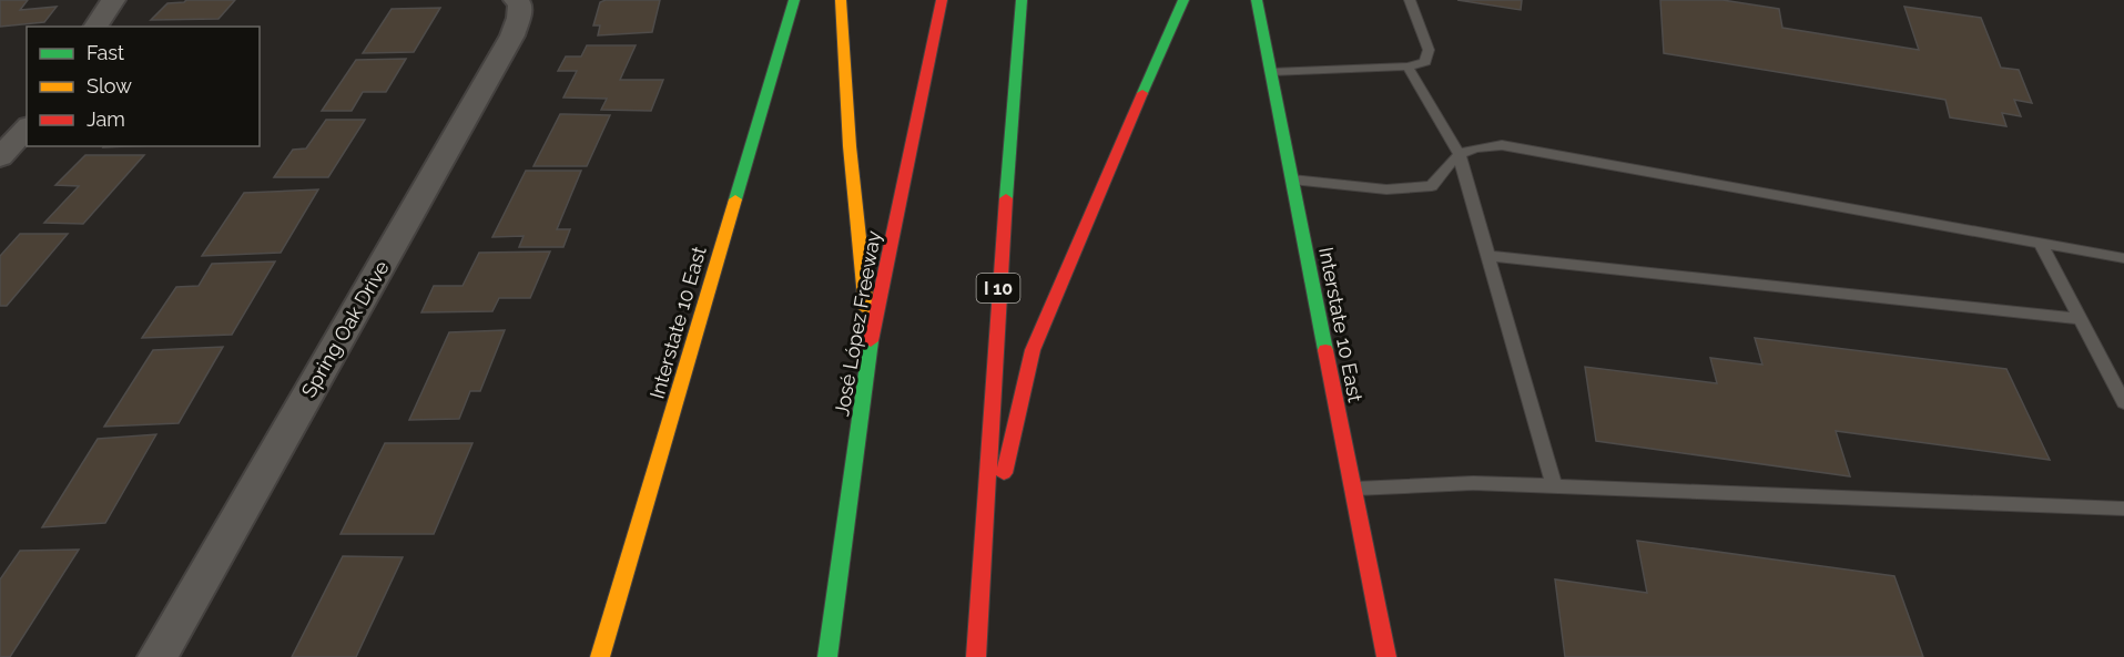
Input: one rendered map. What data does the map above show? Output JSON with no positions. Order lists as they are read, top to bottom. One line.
{"streets":{"main road":["I 10","Interstate 10 East","José López Freeway"],"street":["Spring Oak Drive"]},"legend":["Fast","Slow","Jam"]}
